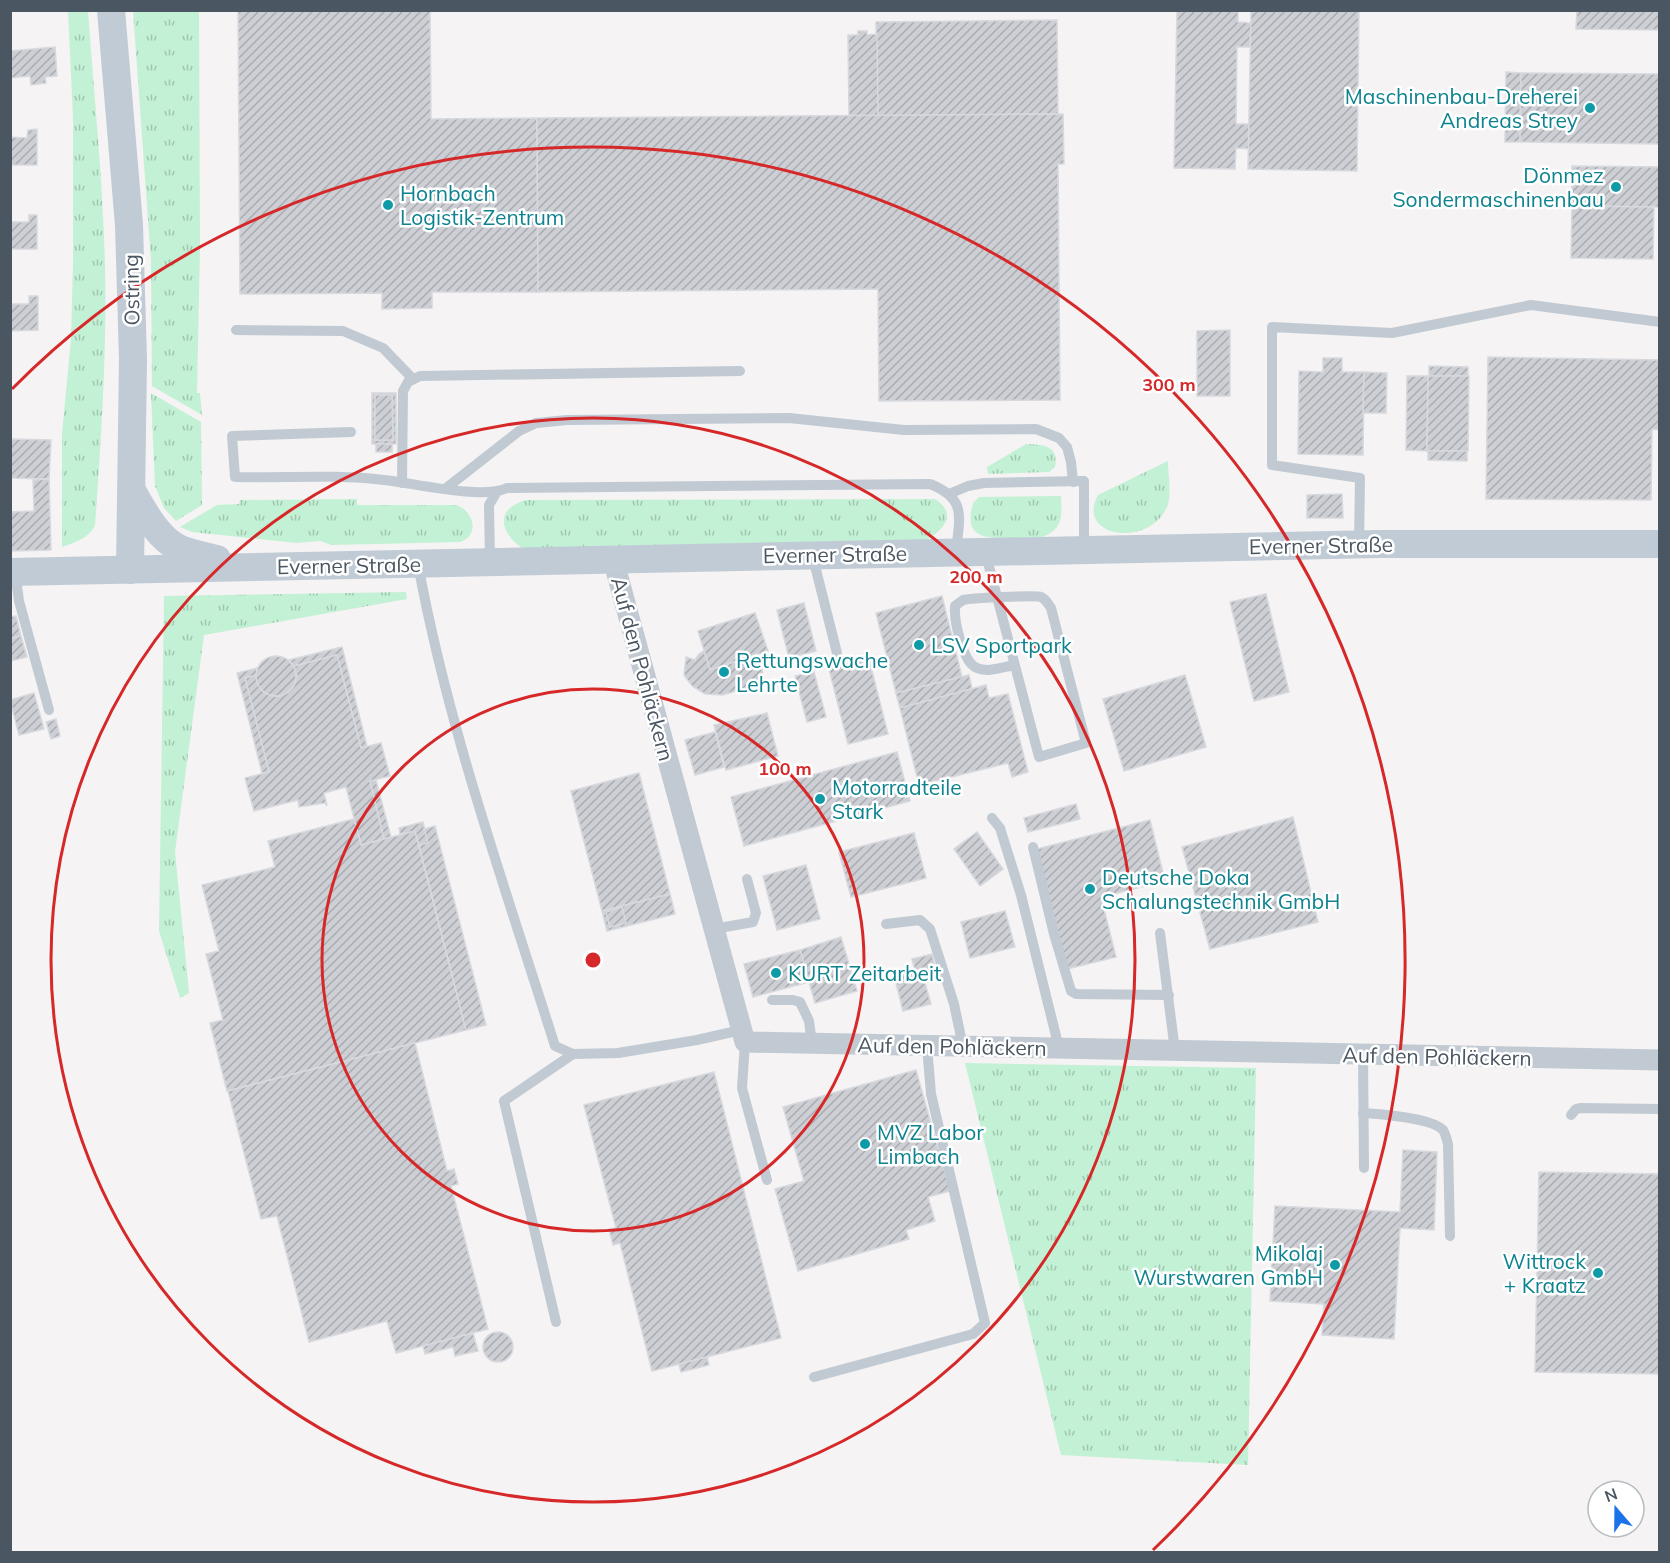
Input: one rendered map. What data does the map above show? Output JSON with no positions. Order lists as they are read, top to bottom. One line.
{"streets":{"street":["Ostring","Everner Straße","Auf den Pohläckern"]},"crossings":[["Ostring","Everner Straße"],["Everner Straße","Auf den Pohläckern"]],"places":["Maschinenbau-Dreherei Andreas Strey","Dönmez Sondermaschinenbau","Hornbach Logistik-Zentrum","LSV Sportpark","Rettungswache Lehrte","Motorradteile Stark","Deutsche Doka Schalungstechnik GmbH","KURT Zeitarbeit","MVZ Labor Limbach","Mikolaj Wurstwaren GmbH","Wittrock + Kraatz"],"north":"top","rings":["300 m","200 m","100 m"]}
